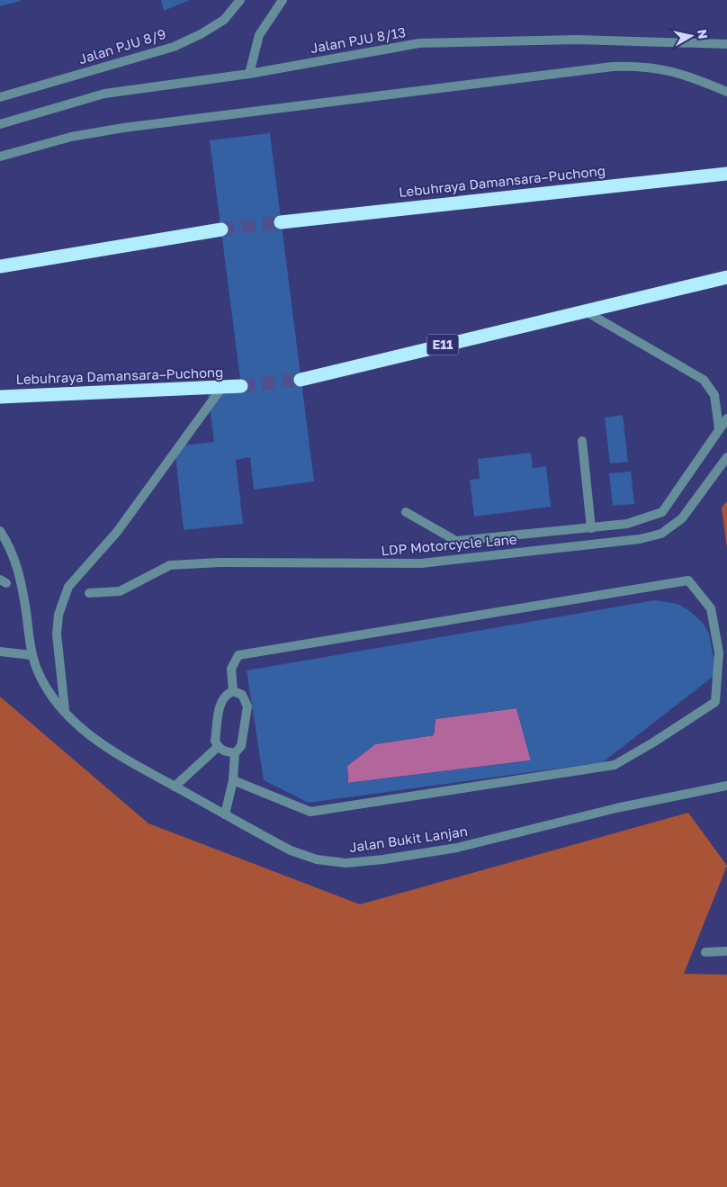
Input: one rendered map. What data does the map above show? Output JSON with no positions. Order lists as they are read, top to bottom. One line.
{"streets":{"highway":["Lebuhraya Damansara–Puchong","E11"],"street":["Jalan PJU 8/13","Jalan PJU 8/9","LDP Motorcycle Lane","Jalan Bukit Lanjan"]},"north":"right"}
